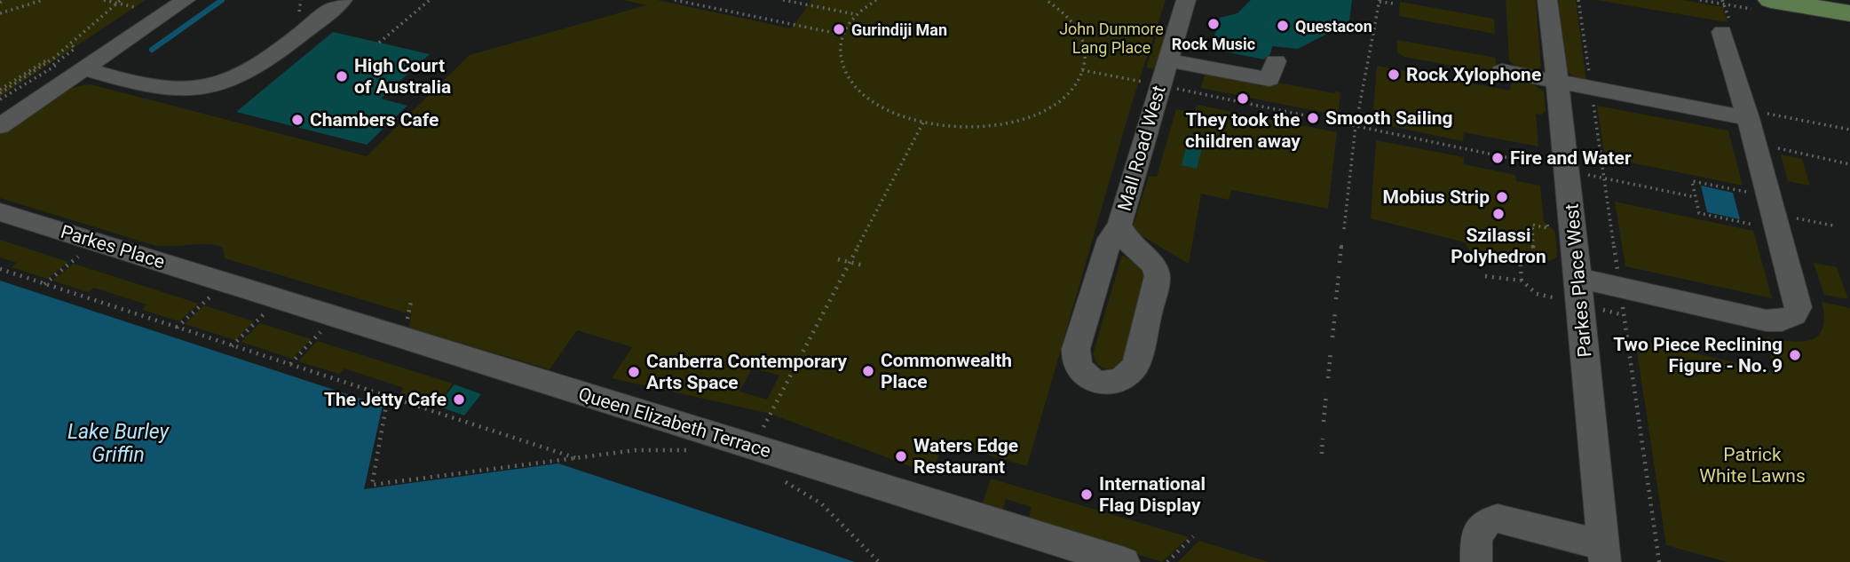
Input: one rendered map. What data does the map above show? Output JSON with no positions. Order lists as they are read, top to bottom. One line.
{"streets":{"street":["Mall Road West","Parkes Place","Parkes Place West","Queen Elizabeth Terrace"]},"crossings":[["Parkes Place","Queen Elizabeth Terrace"]],"water":["Lake Burley Griffin"],"parks":["John Dunmore Lang Place","Patrick White Lawns"],"places":["Rock Music","Questacon","Gurindiji Man","Rock Xylophone","High Court of Australia","They took the children away","Smooth Sailing","Chambers Cafe","Fire and Water","Mobius Strip","Szilassi Polyhedron","Two Piece Reclining Figure - No. 9","Commonwealth Place","Canberra Contemporary Arts Space","The Jetty Cafe","Waters Edge Restaurant","International Flag Display"]}
